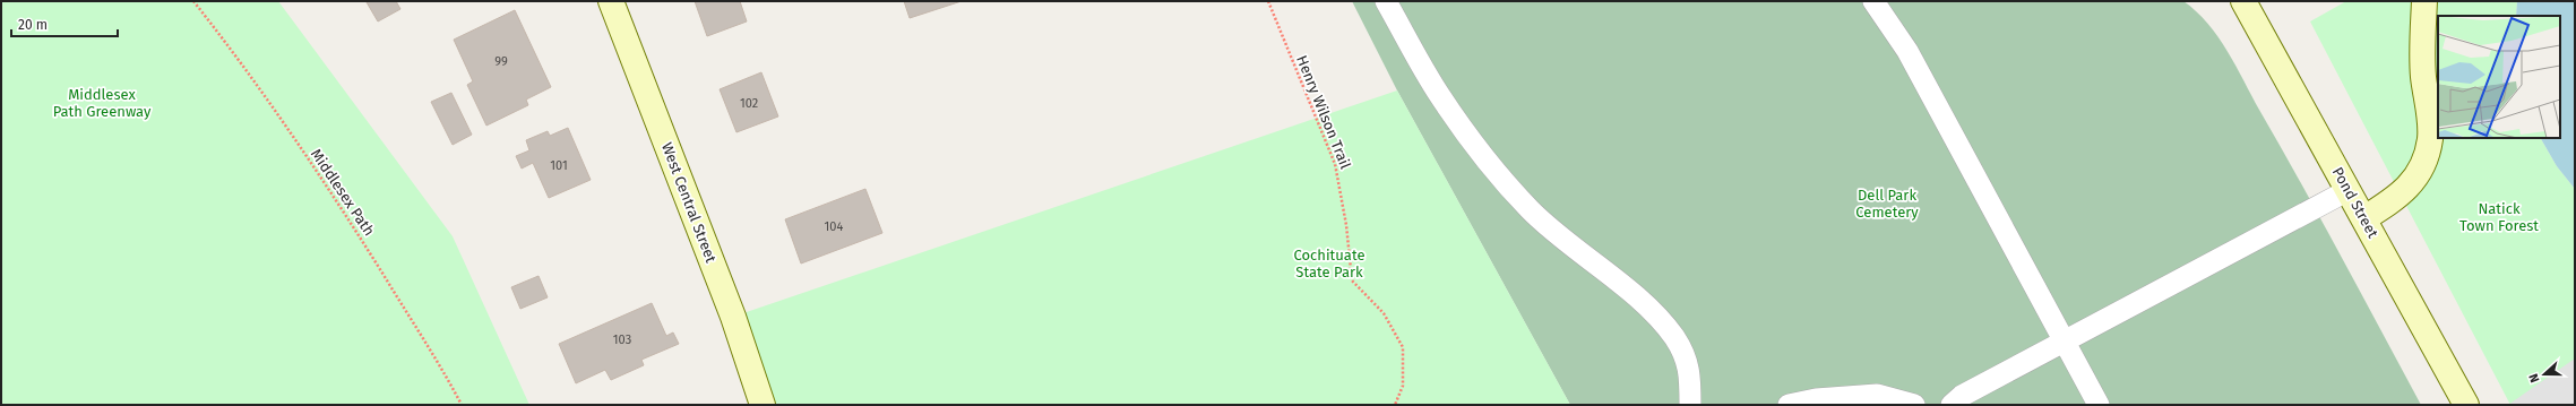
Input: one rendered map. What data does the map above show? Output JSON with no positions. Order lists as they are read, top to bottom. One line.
{"streets":{"street":["West Central Street","Pond Street"],"path":["Henry Wilson Trail","Middlesex Path"]},"parks":["Middlesex Path Greenway","Dell Park Cemetery","Natick Town Forest","Cochituate State Park"],"house_numbers":["99","102","101","104","103"],"scale_bar":"20 m","north":"left"}
